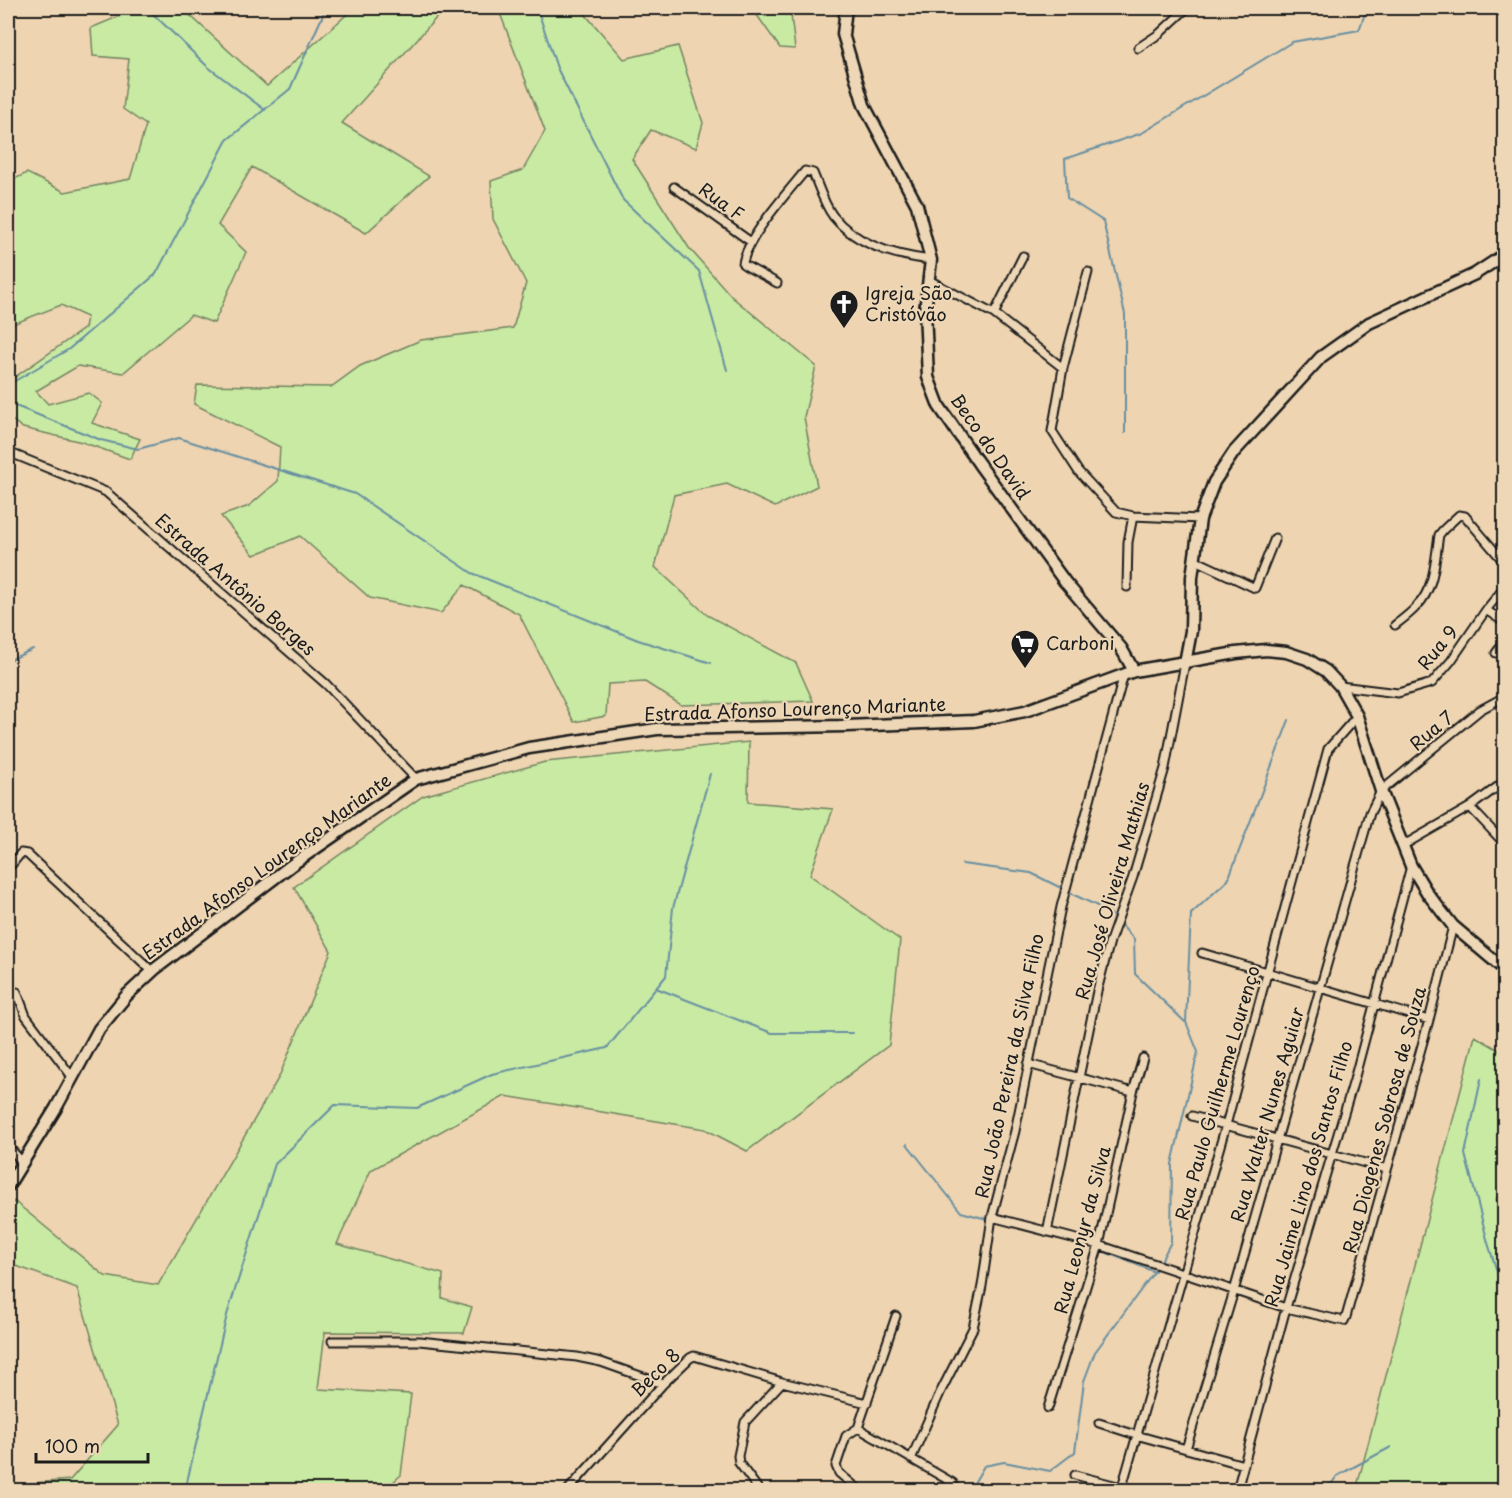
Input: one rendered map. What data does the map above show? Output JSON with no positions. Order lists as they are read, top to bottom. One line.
{"streets":{"main road":["Beco do David","Estrada Afonso Lourenço Mariante"],"street":["Rua F","Estrada Antônio Borges","Rua 9","Rua 7","Rua José Oliveira Mathias","Rua João Pereira da Silva Filho","Rua Paulo Guilherme Lourenço","Rua Walter Nunes Aguiar","Rua Diogenes Sobrosa de Souza","Rua Jaime Lino dos Santos Filho","Rua Leonyr da Silva","Beco 8"]},"crossings":[["Beco do David","Estrada Afonso Lourenço Mariante"],["Beco do David","Rua João Pereira da Silva Filho"],["Estrada Antônio Borges","Estrada Afonso Lourenço Mariante"],["Rua 9","Estrada Afonso Lourenço Mariante"],["Estrada Afonso Lourenço Mariante","Rua 7"],["Estrada Afonso Lourenço Mariante","Rua José Oliveira Mathias"],["Estrada Afonso Lourenço Mariante","Rua João Pereira da Silva Filho"],["Estrada Afonso Lourenço Mariante","Rua Paulo Guilherme Lourenço"],["Estrada Afonso Lourenço Mariante","Rua Walter Nunes Aguiar"],["Estrada Afonso Lourenço Mariante","Rua Diogenes Sobrosa de Souza"],["Estrada Afonso Lourenço Mariante","Rua Jaime Lino dos Santos Filho"],["Rua 7","Rua Walter Nunes Aguiar"],["Rua Diogenes Sobrosa de Souza","Rua Jaime Lino dos Santos Filho"]],"places":{"church":["Igreja São Cristóvão"],"supermarket":["Carboni"]},"scale_bar":"100 m"}
